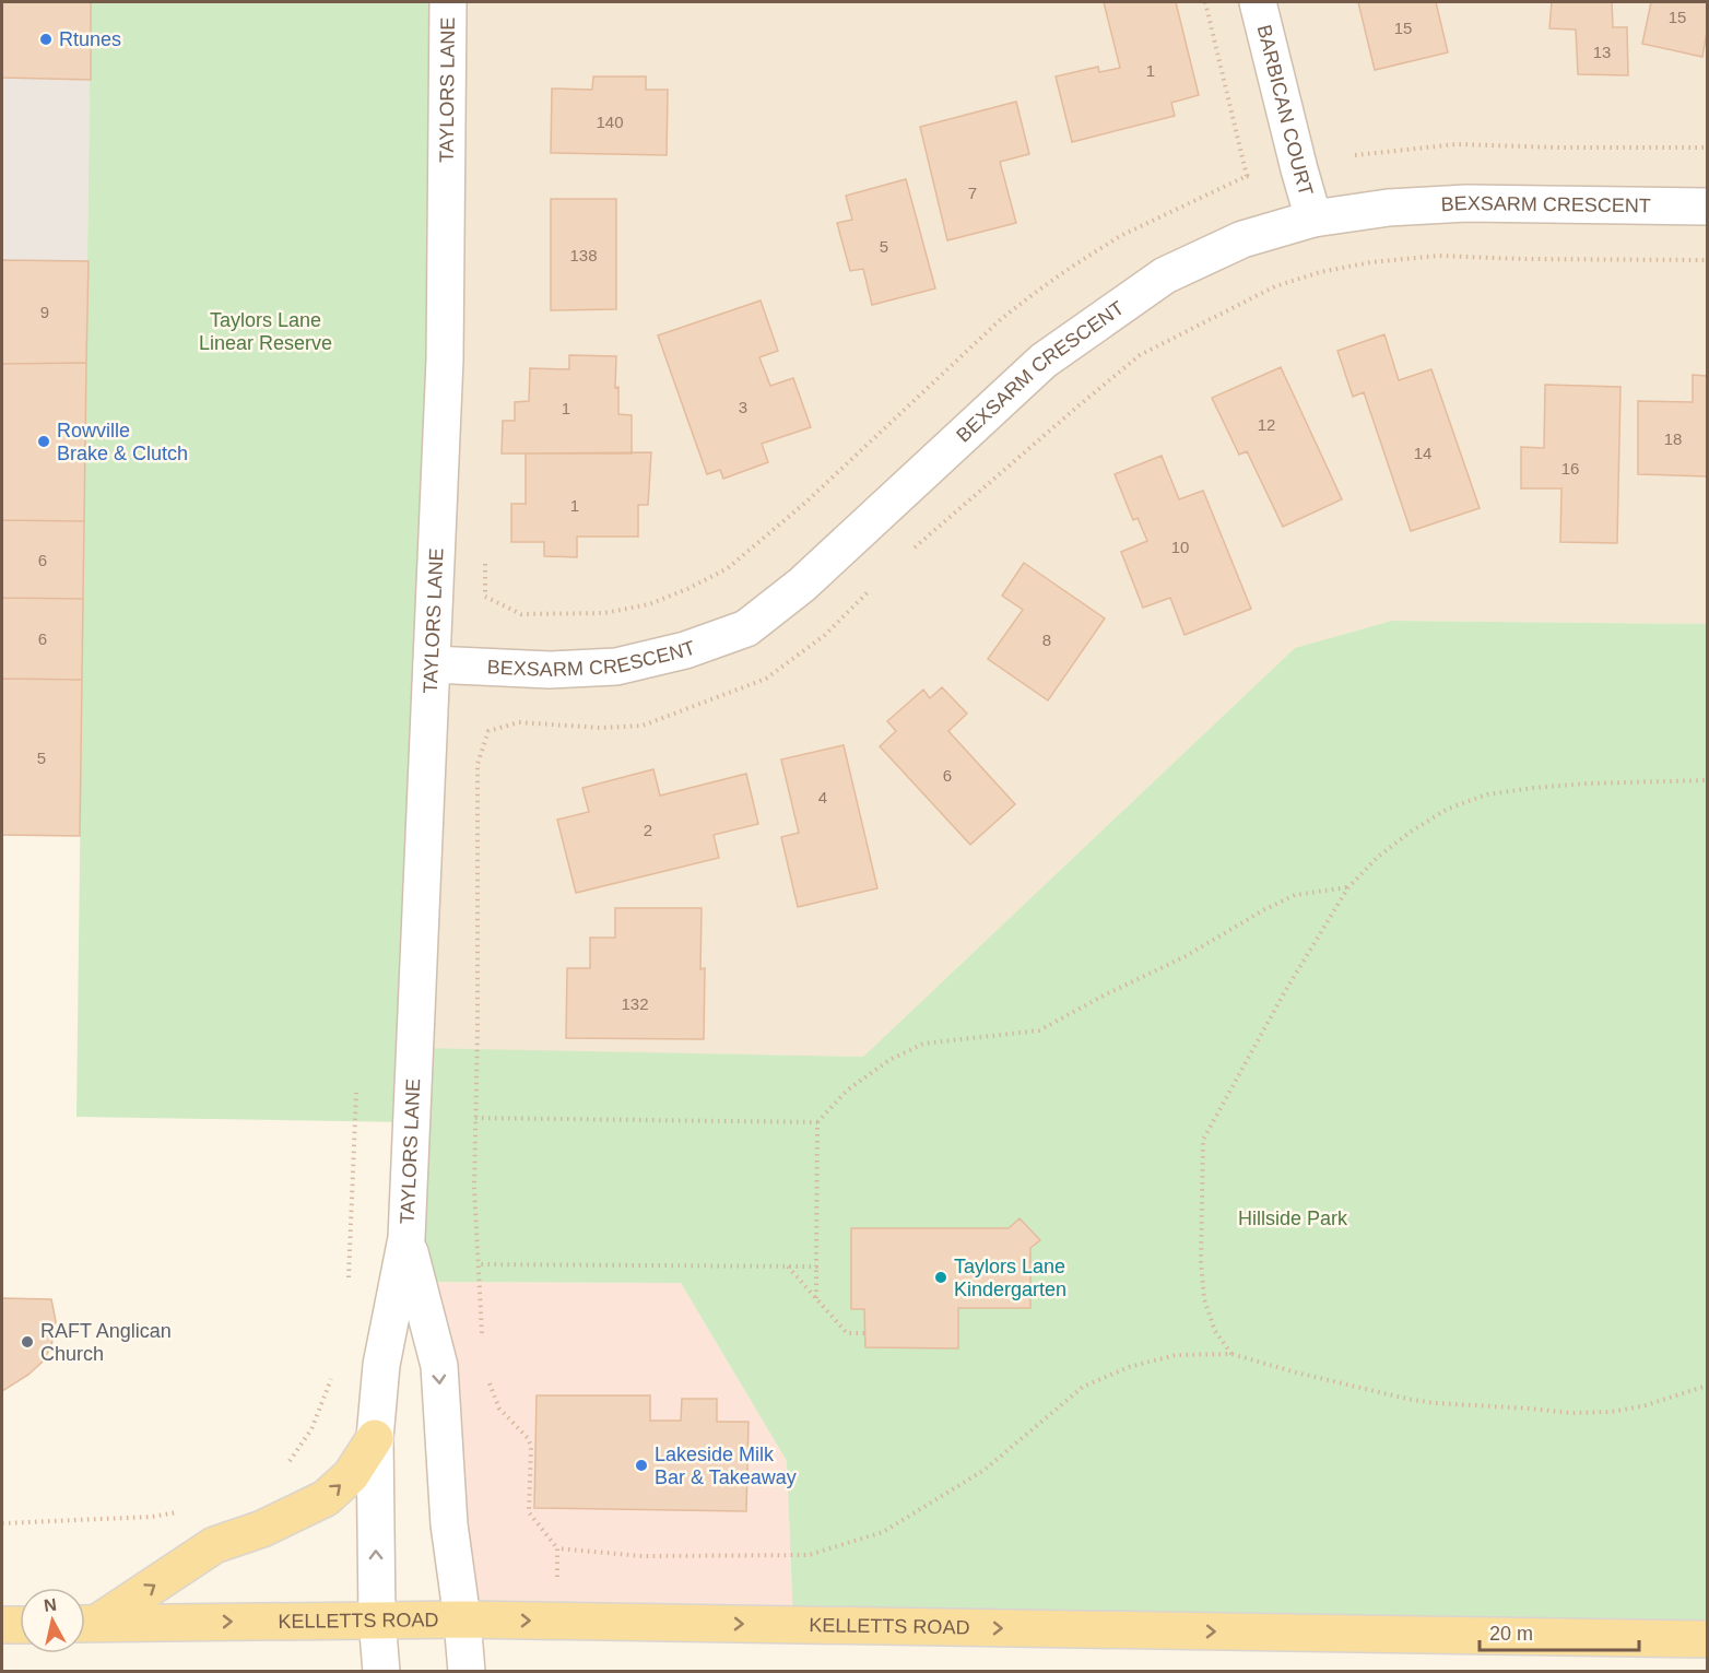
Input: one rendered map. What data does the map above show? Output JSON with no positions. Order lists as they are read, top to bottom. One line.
{"streets":{"main road":["KELLETTS ROAD"],"street":["TAYLORS LANE","BARBICAN COURT","BEXSARM CRESCENT"]},"crossings":[["TAYLORS LANE","BEXSARM CRESCENT"],["TAYLORS LANE","KELLETTS ROAD"],["BARBICAN COURT","BEXSARM CRESCENT"]],"one_way":["KELLETTS ROAD"],"parks":["Taylors Lane Linear Reserve","Hillside Park"],"places":["Rtunes","Rowville Brake & Clutch","Taylors Lane Kindergarten","RAFT Anglican Church","Lakeside Milk Bar & Takeaway"],"house_numbers":["15","15","13","1","140","7","5","138","9","3","1","12","18","14","16","1","10","6","6","8","5","6","4","2","132"],"scale_bar":"20 m","north":"top"}
